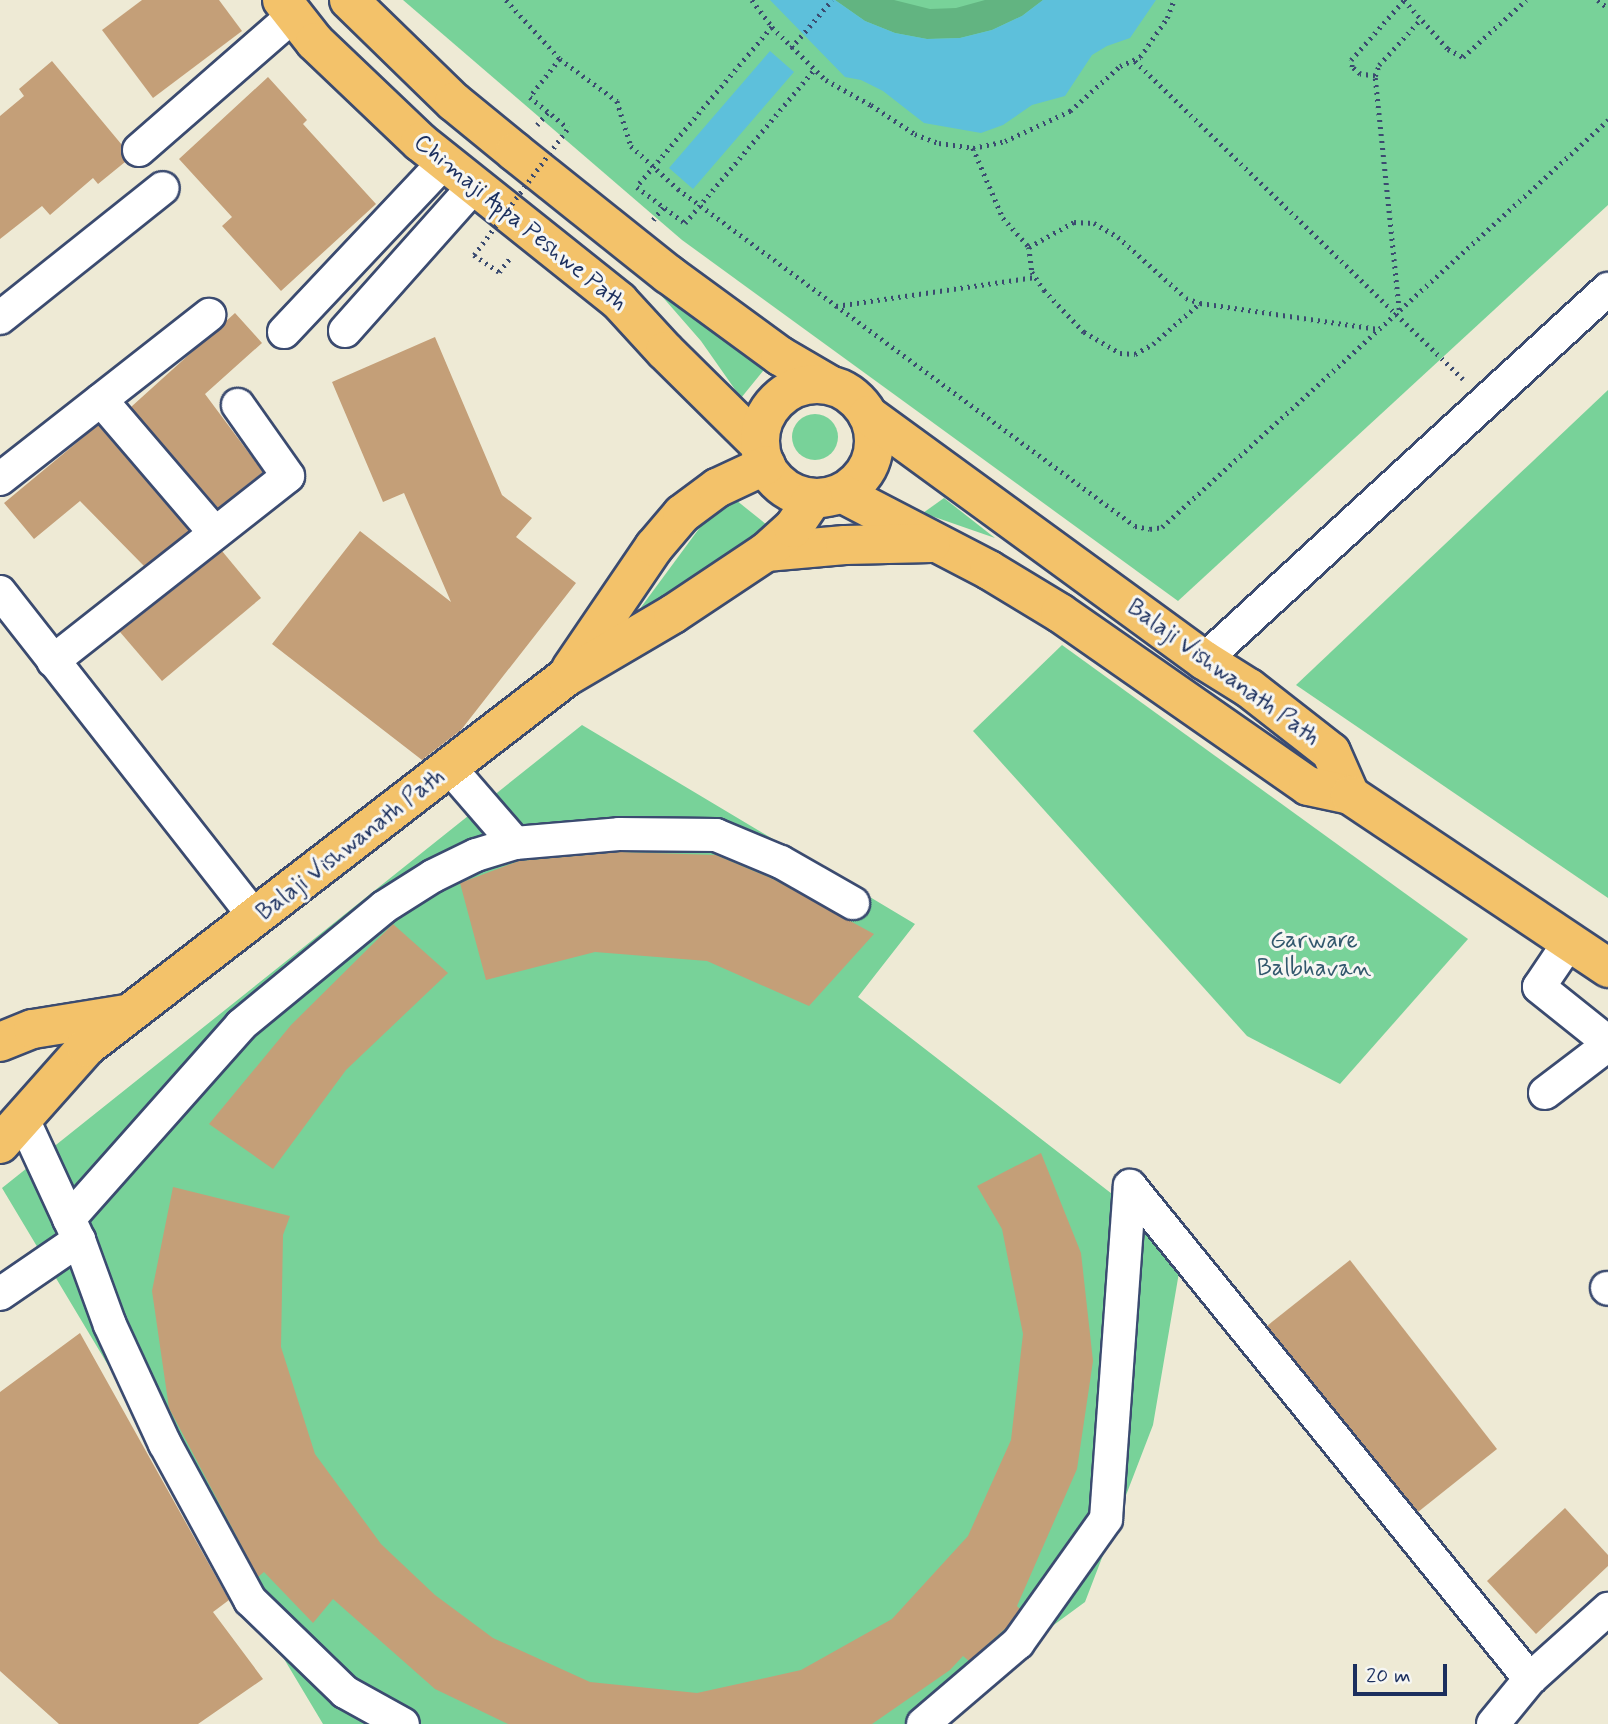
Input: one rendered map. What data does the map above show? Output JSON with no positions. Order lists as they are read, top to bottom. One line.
{"streets":{"main road":["Chimaji Appa Peshwe Path","Balaji Vishwanath Path"]},"crossings":[["Chimaji Appa Peshwe Path","Balaji Vishwanath Path"]],"parks":["Garware Balbhavan"],"scale_bar":"20 m"}
